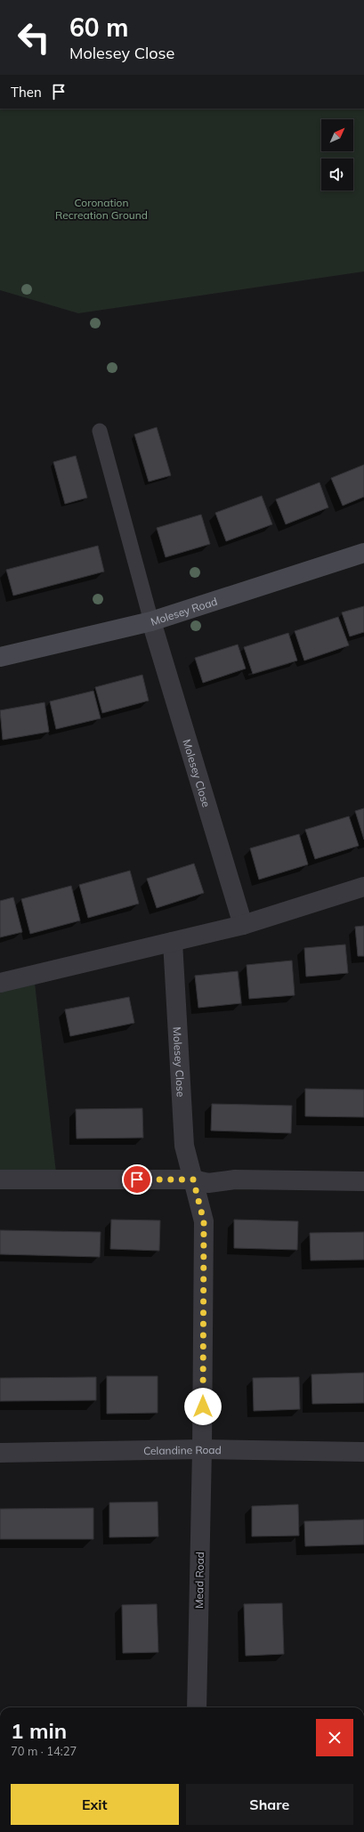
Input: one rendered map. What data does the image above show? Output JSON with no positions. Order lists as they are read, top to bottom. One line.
{"streets":{"street":["Molesey Road","Molesey Close","Celandine Road","Mead Road"]},"crossings":[["Molesey Road","Molesey Close"],["Molesey Close","Celandine Road"],["Molesey Close","Mead Road"],["Celandine Road","Mead Road"]],"parks":["Coronation Recreation Ground"],"north":"top right","page":{"turn":["60 m","Molesey Close"],"then":"Then","heading":["1 min","70 m · 14:27"],"buttons":["Exit","Share"]}}
